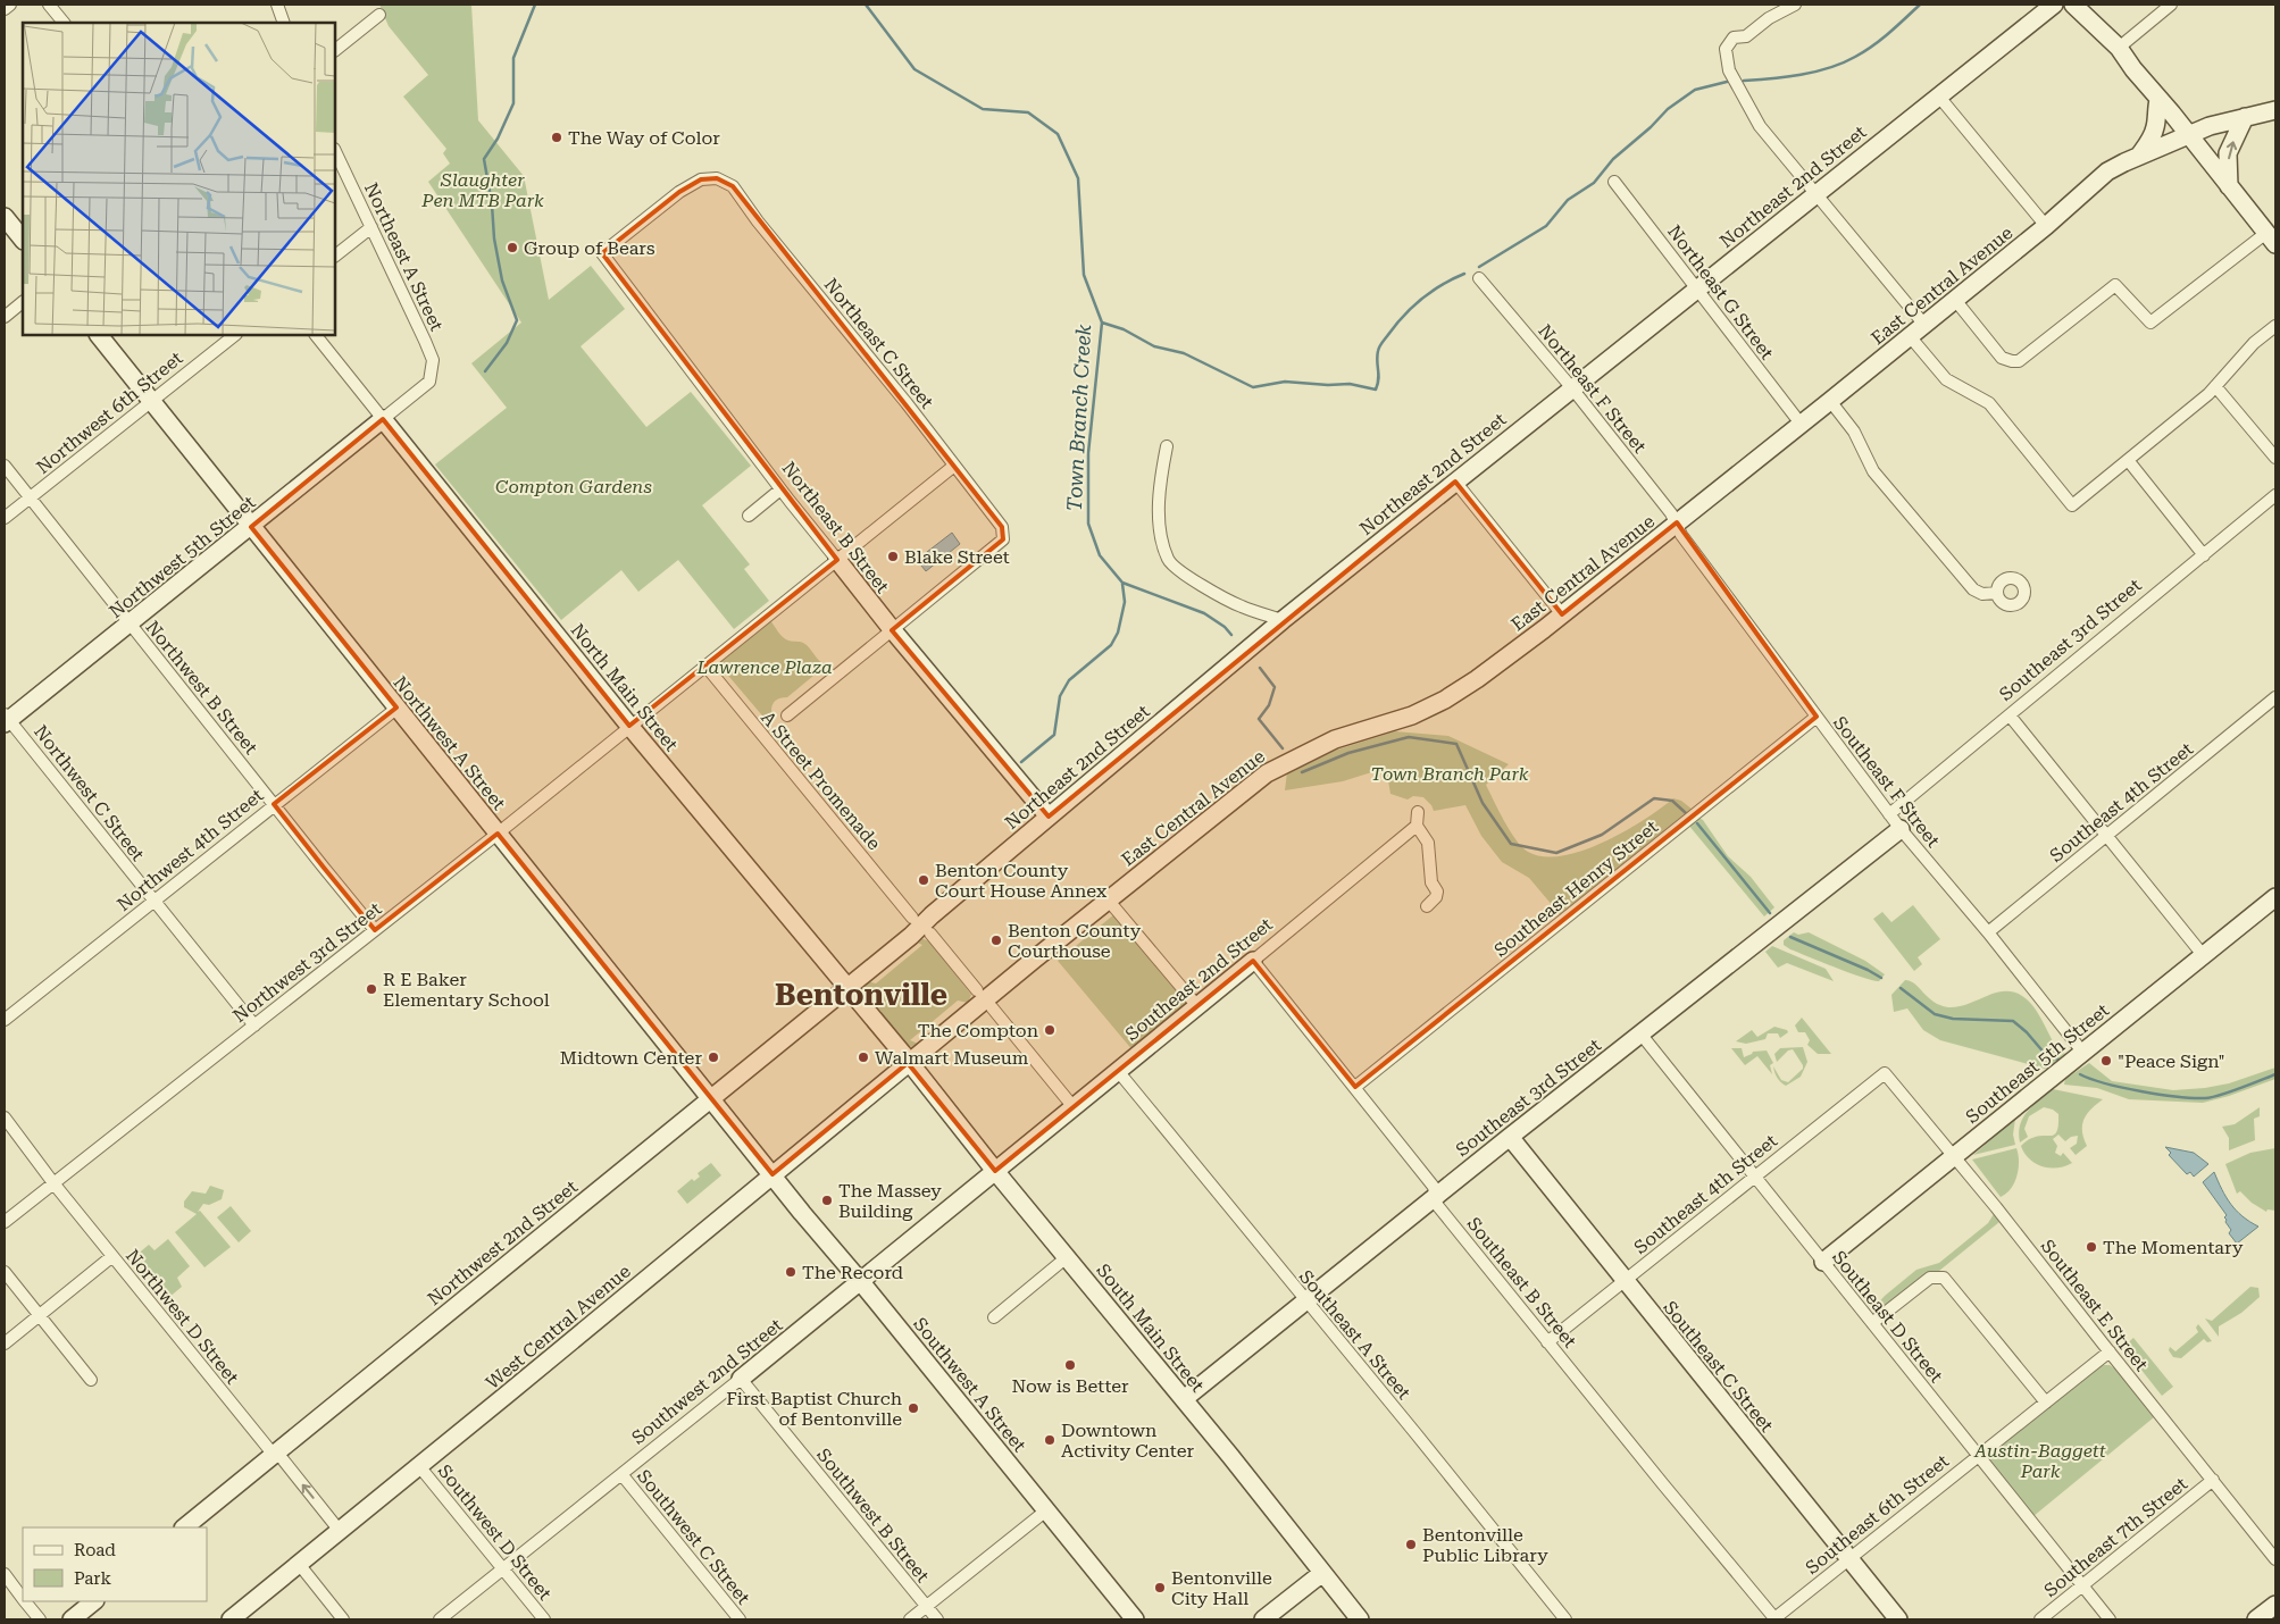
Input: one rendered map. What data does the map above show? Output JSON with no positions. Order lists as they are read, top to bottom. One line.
{"streets":{"street":["Northeast 2nd Street","Northeast A Street","East Central Avenue","Northeast G Street","Northeast C Street","Northeast F Street","Northwest 6th Street","Northeast B Street","Northwest 5th Street","Southeast 3rd Street","Northwest B Street","North Main Street","Northwest A Street","A Street Promenade","Southeast F Street","Northwest C Street","Southeast 4th Street","Northwest 4th Street","Southeast Henry Street","Northwest 3rd Street","Southeast 2nd Street","Southeast 5th Street","Northwest 2nd Street","Southeast B Street","Southeast E Street","Northwest D Street","Southeast D Street","West Central Avenue","South Main Street","Southeast A Street","Southeast C Street","Southwest 2nd Street","Southwest A Street","Southeast 6th Street","Southwest B Street","Southwest D Street","Southwest C Street","Southeast 7th Street"]},"crossings":[["Northeast 2nd Street","Northeast G Street"],["Northeast 2nd Street","Northeast F Street"],["Northeast 2nd Street","Northeast B Street"],["Northeast 2nd Street","North Main Street"],["Northeast 2nd Street","Northwest 2nd Street"],["Northeast A Street","Northwest 5th Street"],["Northeast A Street","North Main Street"],["East Central Avenue","Northeast G Street"],["East Central Avenue","Northeast F Street"],["East Central Avenue","North Main Street"],["East Central Avenue","Southeast F Street"],["East Central Avenue","West Central Avenue"],["East Central Avenue","South Main Street"],["Northeast C Street","Northeast B Street"],["Northeast C Street","Northwest 3rd Street"],["Northeast F Street","Southeast F Street"],["Northwest 6th Street","Northwest B Street"],["Northwest 6th Street","Northwest A Street"],["Northeast B Street","Northwest 3rd Street"],["Northwest 5th Street","Northwest B Street"],["Northwest 5th Street","North Main Street"],["Northwest 5th Street","Northwest A Street"],["Northwest 5th Street","Northwest C Street"],["Southeast 3rd Street","Southeast F Street"],["Southeast 3rd Street","Southeast B Street"],["Southeast 3rd Street","Southeast D Street"],["Southeast 3rd Street","South Main Street"],["Southeast 3rd Street","Southeast A Street"],["Southeast 3rd Street","Southeast C Street"],["Northwest B Street","Northwest 4th Street"],["Northwest B Street","Northwest 3rd Street"],["North Main Street","Northwest 3rd Street"],["North Main Street","Northwest 2nd Street"],["North Main Street","West Central Avenue"],["North Main Street","South Main Street"],["Northwest A Street","Northwest 4th Street"],["Northwest A Street","Northwest 3rd Street"],["Northwest A Street","Northwest 2nd Street"],["Northwest A Street","West Central Avenue"],["Northwest A Street","Southwest A Street"],["A Street Promenade","Northwest 3rd Street"],["Southeast F Street","Southeast 4th Street"],["Southeast F Street","Southeast Henry Street"],["Southeast F Street","Southeast 5th Street"],["Northwest C Street","Northwest 4th Street"],["Northwest C Street","Northwest 3rd Street"],["Southeast 4th Street","Southeast B Street"],["Southeast 4th Street","Southeast E Street"],["Southeast 4th Street","Southeast D Street"],["Southeast 4th Street","Southeast C Street"],["Southeast Henry Street","Southeast B Street"],["Northwest 3rd Street","Northwest D Street"],["Southeast 2nd Street","Southeast B Street"],["Southeast 2nd Street","South Main Street"],["Southeast 2nd Street","Southeast A Street"],["Southeast 2nd Street","Southwest 2nd Street"],["Southeast 5th Street","Southeast E Street"],["Southeast 5th Street","Southeast D Street"],["Northwest 2nd Street","Northwest D Street"],["Southeast B Street","Southeast 6th Street"],["Southeast E Street","Southeast 6th Street"],["Southeast E Street","Southeast 7th Street"],["Northwest D Street","West Central Avenue"],["Southeast D Street","Southeast 6th Street"],["Southeast D Street","Southeast 7th Street"],["West Central Avenue","South Main Street"],["West Central Avenue","Southwest A Street"],["West Central Avenue","Southwest D Street"],["South Main Street","Southwest 2nd Street"],["Southeast C Street","Southeast 6th Street"],["Southwest 2nd Street","Southwest A Street"],["Southwest 2nd Street","Southwest B Street"],["Southwest 2nd Street","Southwest D Street"],["Southwest 2nd Street","Southwest C Street"]],"districts":["Bentonville"],"water":["Town Branch Creek"],"parks":["Slaughter Pen MTB Park","Compton Gardens","Lawrence Plaza","Town Branch Park","Austin-Baggett Park"],"places":["The Way of Color","Group of Bears","Blake Street","Benton County Court House Annex","Benton County Courthouse","R E Baker Elementary School","The Compton","Midtown Center","Walmart Museum","\"Peace Sign\"","The Massey Building","The Momentary","The Record","Now is Better","First Baptist Church of Bentonville","Downtown Activity Center","Bentonville Public Library","Bentonville City Hall"],"legend":["Road","Park"]}
